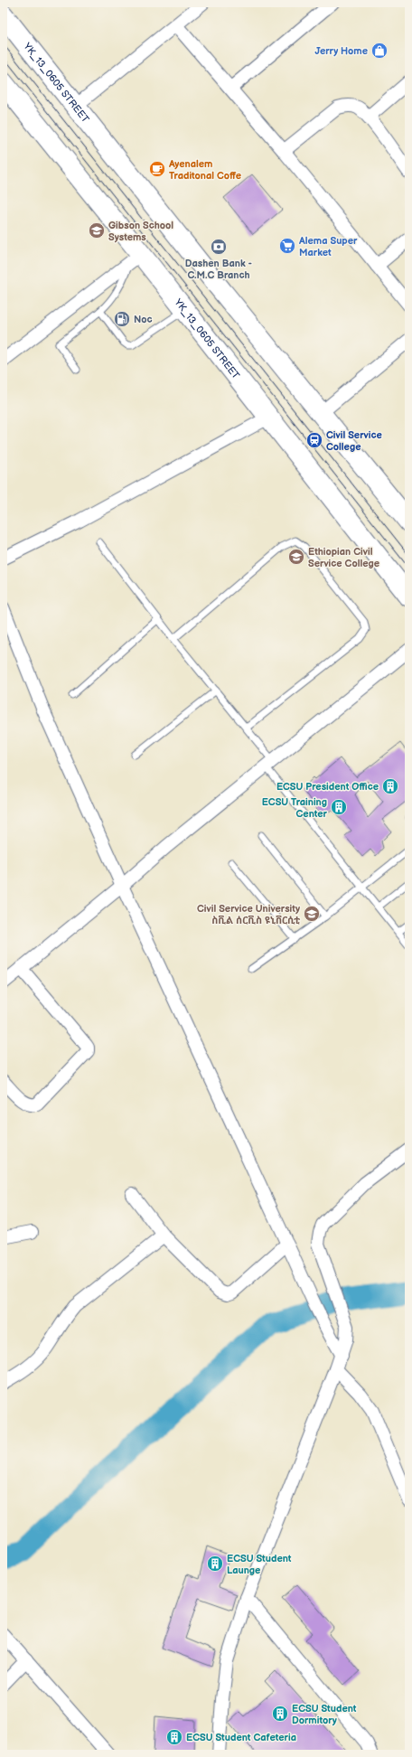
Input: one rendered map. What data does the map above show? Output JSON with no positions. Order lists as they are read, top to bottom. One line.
{"streets":{"main road":["YK_13_0605 STREET"]},"places":{"shop":["Jerry Home"],"cafe":["Ayenalem Traditonal Coffe"],"school or university":["Gibson School Systems","Ethiopian Civil Service College","Civil Service University ስቪል ሰርቪስ ዩኒቨርሲቲ"],"supermarket":["Alema Super Market"],"bank":["Dashen Bank - C.M.C Branch"],"fuel station":["Noc"],"station":["Civil Service College"],"building":["ECSU President Office","ECSU Training Center","ECSU Student Launge","ECSU Student Dormitory","ECSU Student Cafeteria"]}}
